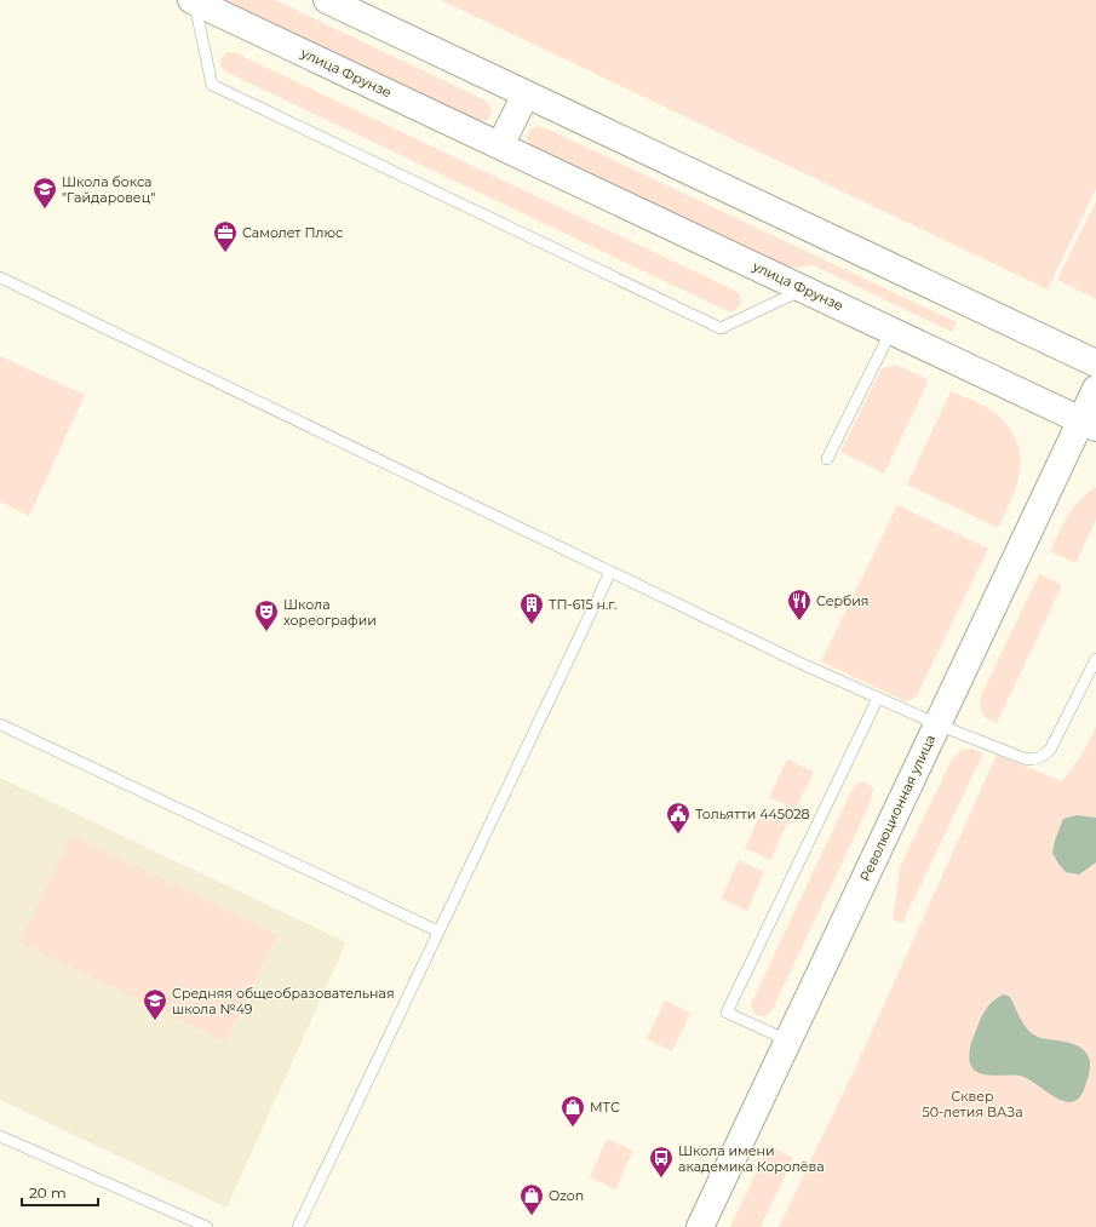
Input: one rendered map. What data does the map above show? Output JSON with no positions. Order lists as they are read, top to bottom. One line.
{"streets":{"main road":["улица Фрунзе","Революционная улица"]},"crossings":[["улица Фрунзе","Революционная улица"]],"parks":["Сквер 50-летия ВАЗа"],"places":{"school or university":["Школа бокса \"Гайдаровец\"","Средняя общеобразовательная школа №49"],"office":["Самолет Плюс"],"restaurant":["Сербия"],"building":["ТП-615 н.г."],"theatre":["Школа хореографии"],"public building":["Тольятти 445028"],"shop":["МТС","Ozon"],"bus stop":["Школа имени академика Королёва"]},"scale_bar":"20 m"}
